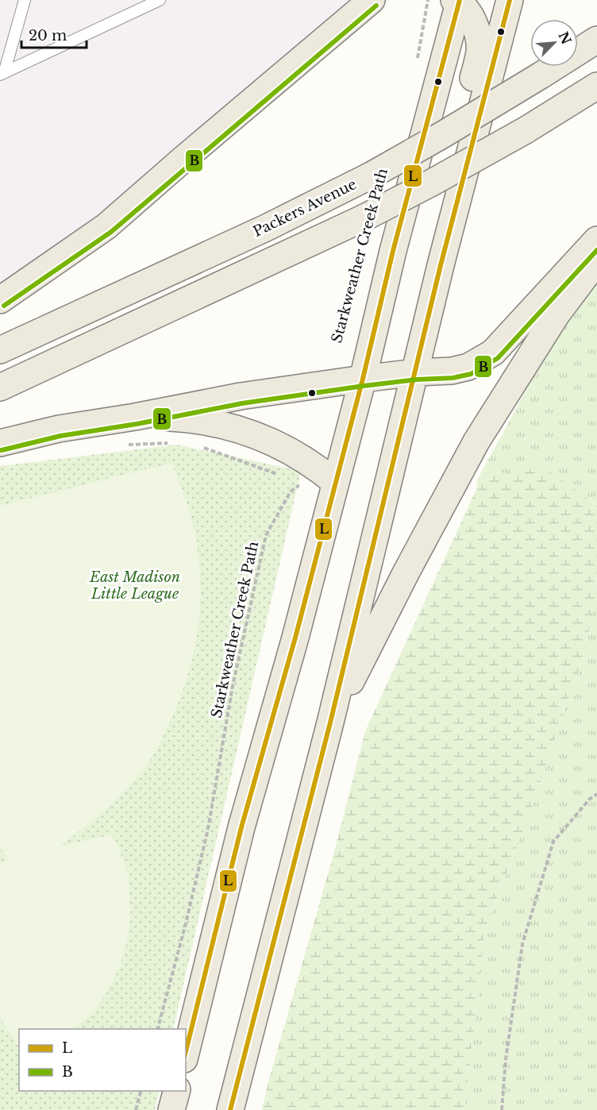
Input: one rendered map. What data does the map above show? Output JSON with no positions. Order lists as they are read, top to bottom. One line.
{"streets":{"main road":["Packers Avenue"],"path":["Starkweather Creek Path"]},"parks":["East Madison Little League"],"lines":["transit line L","transit line B"],"legend":["L","B"],"scale_bar":"20 m","north":"top right"}
